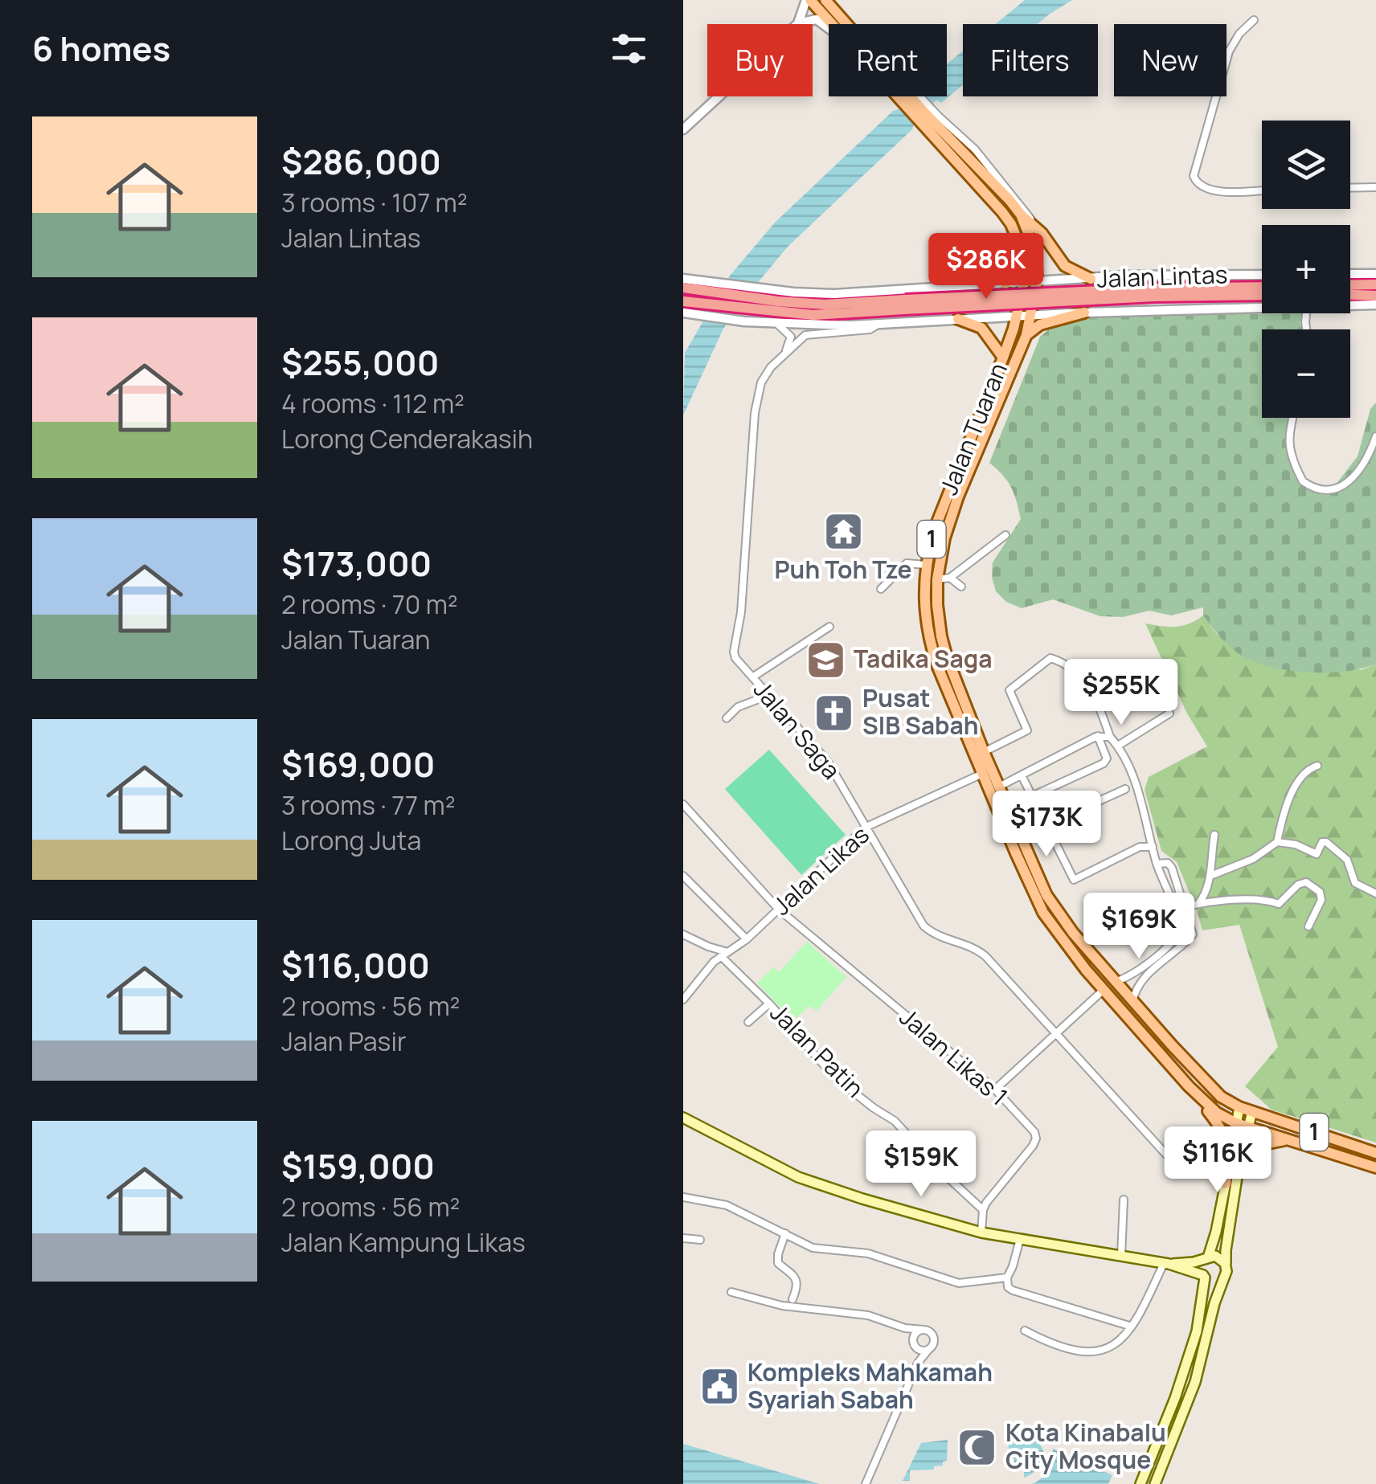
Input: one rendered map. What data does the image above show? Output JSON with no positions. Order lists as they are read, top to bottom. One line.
{"streets":{"highway":["Jalan Lintas"],"main road":["Jalan Tuaran","1"],"street":["Jalan Saga","Jalan Likas","Jalan Patin","Jalan Likas 1"]},"crossings":[["Jalan Tuaran","Jalan Likas"],["Jalan Saga","Jalan Likas"],["Jalan Likas","Jalan Patin"],["Jalan Likas","Jalan Likas 1"],["Jalan Patin","Jalan Likas 1"]],"places":{"temple":["Puh Toh Tze"],"school or university":["Tadika Saga"],"church":["Pusat SIB Sabah"],"public building":["Kompleks Mahkamah Syariah Sabah"],"mosque":["Kota Kinabalu City Mosque"]},"page":{"heading":"6 homes","chip":["Buy","Rent","Filters","New"],"list":[{"name":"$286,000","note":"3 rooms · 107 m² · Jalan Lintas"},{"name":"$255,000","note":"4 rooms · 112 m² · Lorong Cenderakasih"},{"name":"$173,000","note":"2 rooms · 70 m² · Jalan Tuaran"},{"name":"$169,000","note":"3 rooms · 77 m² · Lorong Juta"},{"name":"$116,000","note":"2 rooms · 56 m² · Jalan Pasir"},{"name":"$159,000","note":"2 rooms · 56 m² · Jalan Kampung Likas"}],"map_buttons":["+","−"],"price":["$286K","$255K","$173K","$169K","$116K","$159K"]}}
